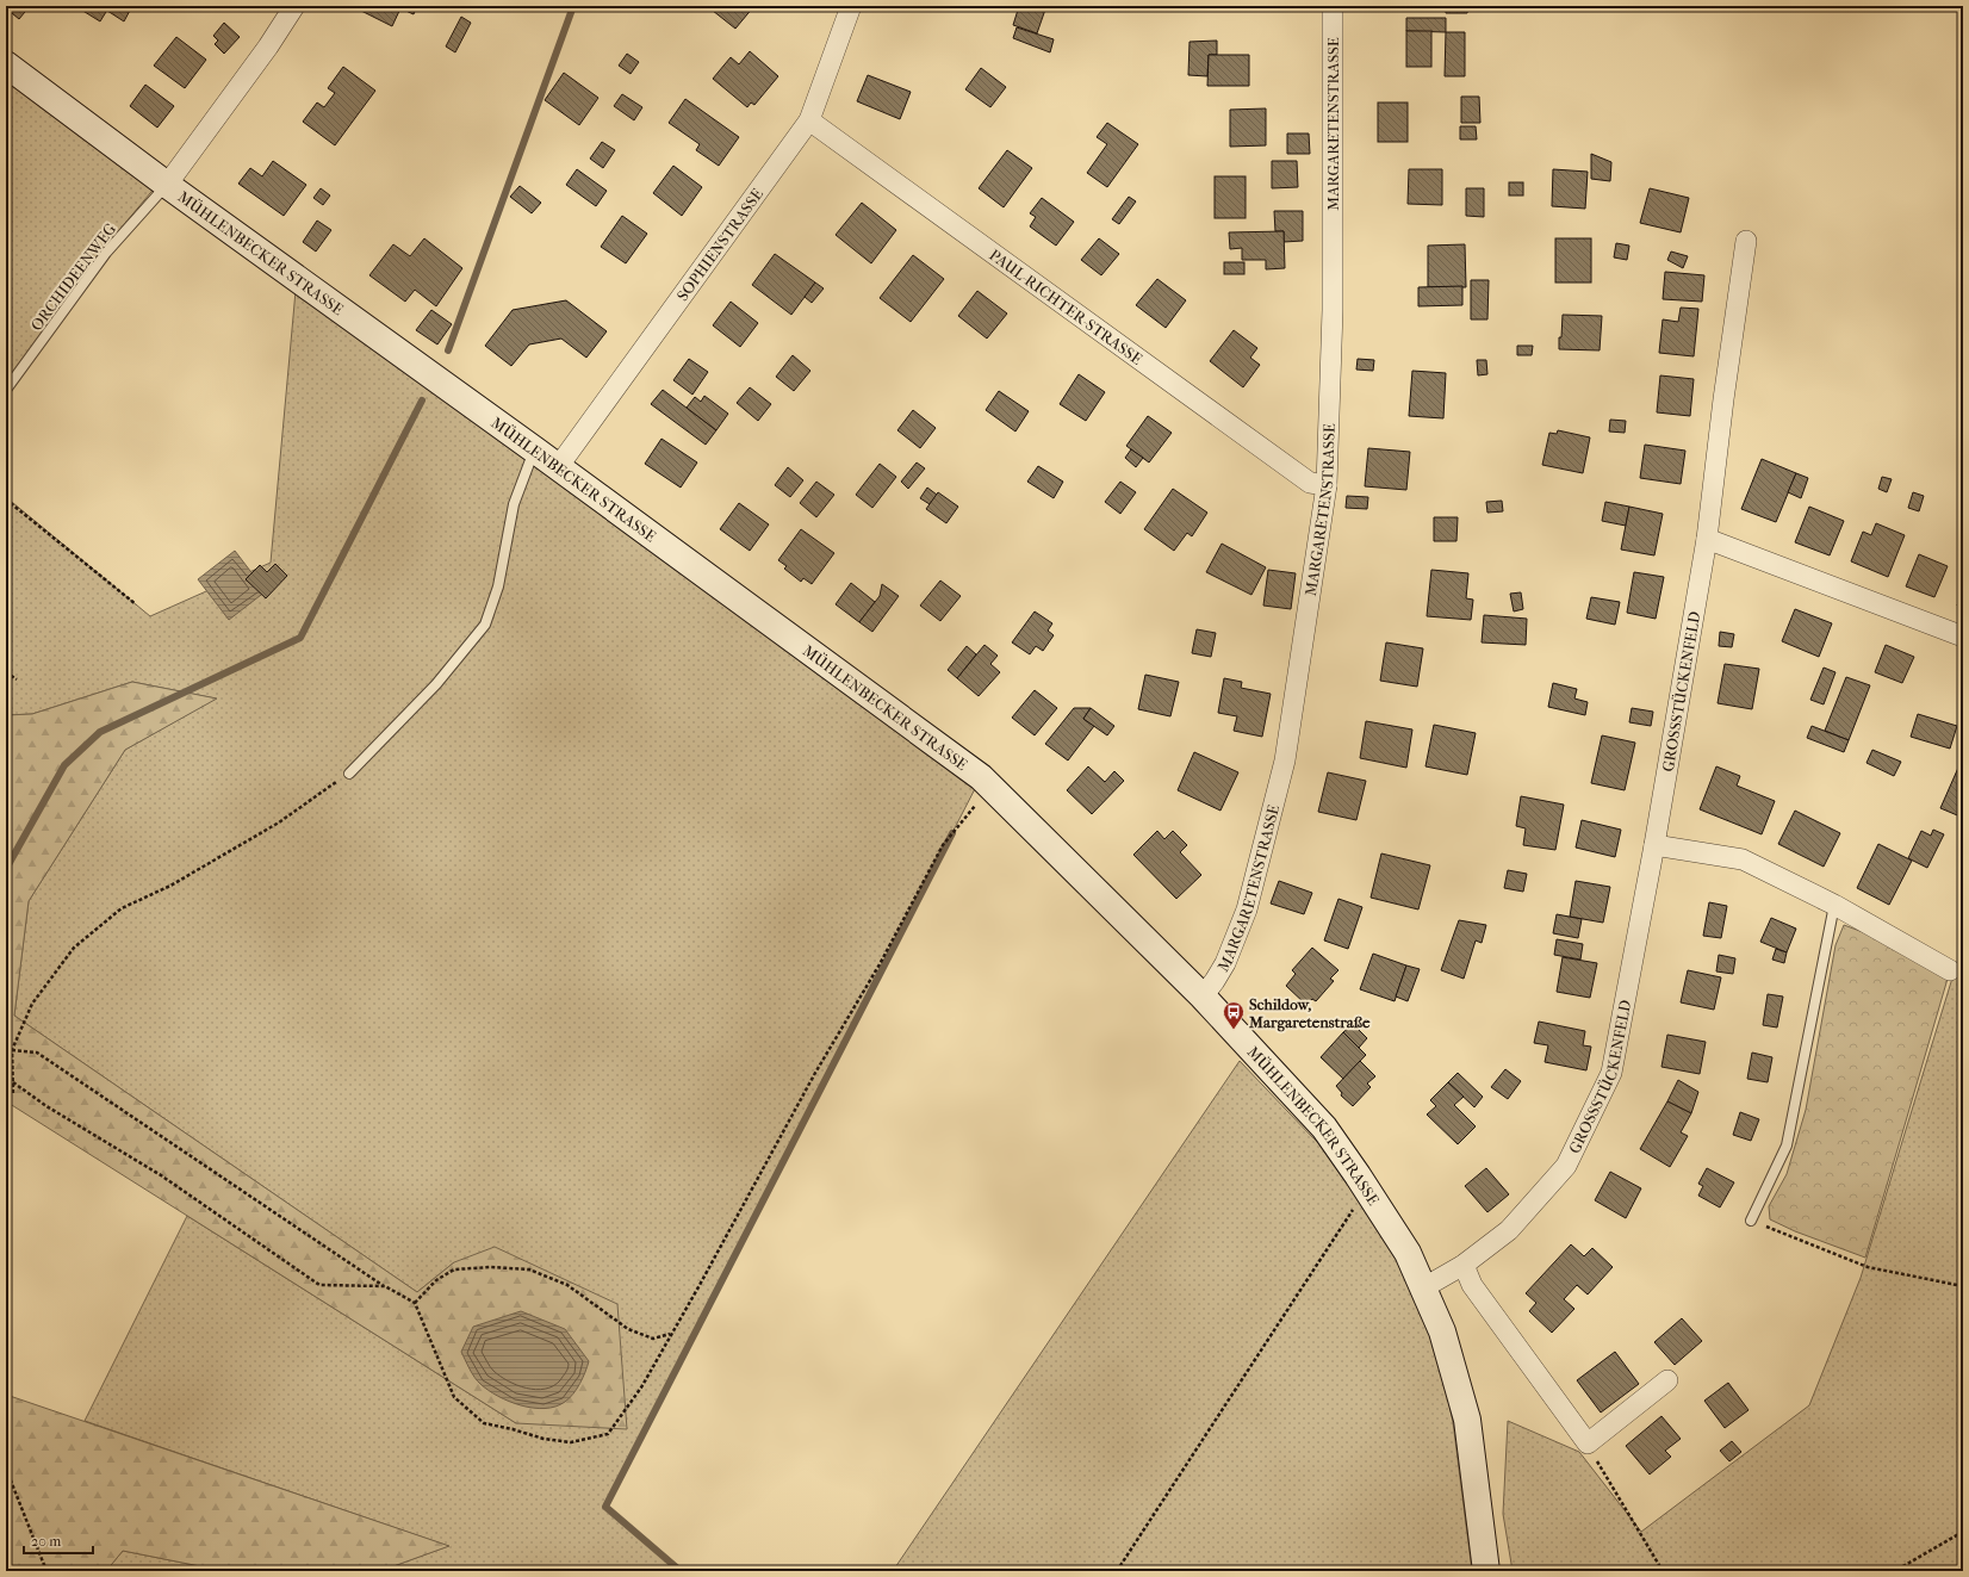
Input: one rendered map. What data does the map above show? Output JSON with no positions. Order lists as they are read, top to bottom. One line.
{"streets":{"main road":["MÜHLENBECKER STRASSE"],"street":["MARGARETENSTRASSE","SOPHIENSTRASSE","PAUL-RICHTER-STRASSE","GROSSSTÜCKENFELD"],"lane":["ORCHIDEENWEG"]},"crossings":[["MARGARETENSTRASSE","MÜHLENBECKER STRASSE"],["MARGARETENSTRASSE","PAUL-RICHTER-STRASSE"],["SOPHIENSTRASSE","MÜHLENBECKER STRASSE"],["SOPHIENSTRASSE","PAUL-RICHTER-STRASSE"],["MÜHLENBECKER STRASSE","ORCHIDEENWEG"],["MÜHLENBECKER STRASSE","GROSSSTÜCKENFELD"]],"places":{"bus stop":["Schildow, Margaretenstraße"]},"scale_bar":"20 m"}
